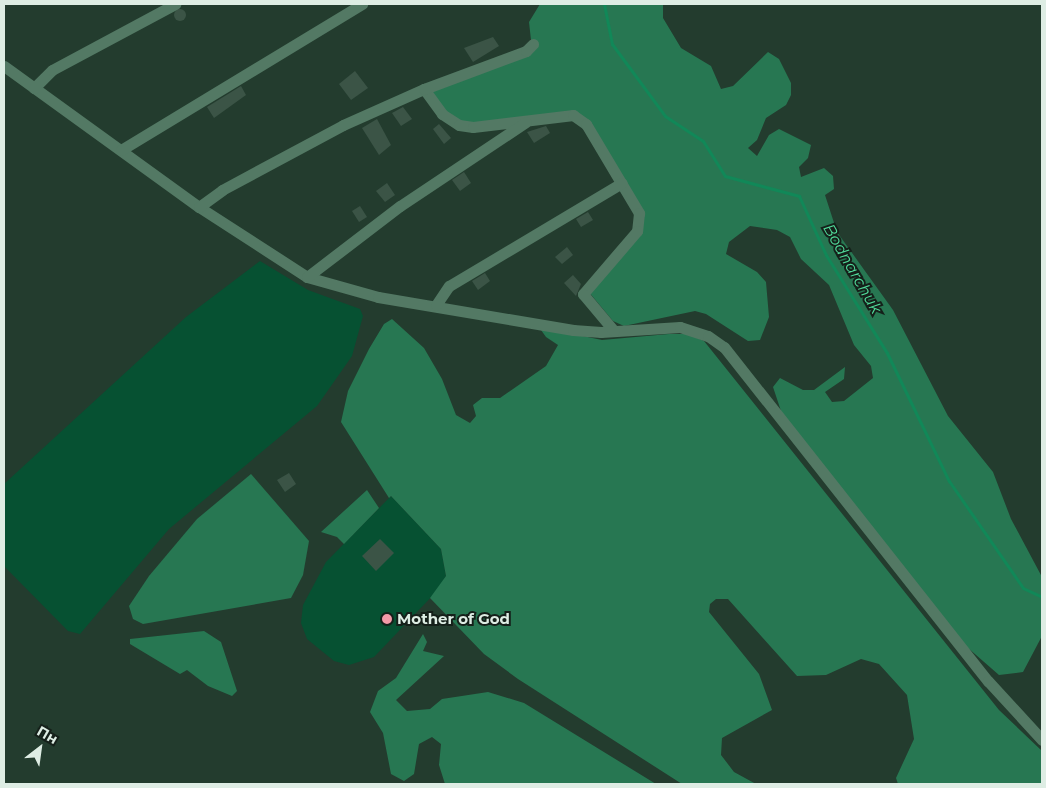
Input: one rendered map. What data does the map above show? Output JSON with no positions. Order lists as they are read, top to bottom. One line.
{"water":["Bodnarchuk"],"places":["Mother of God"],"north":"top right"}
